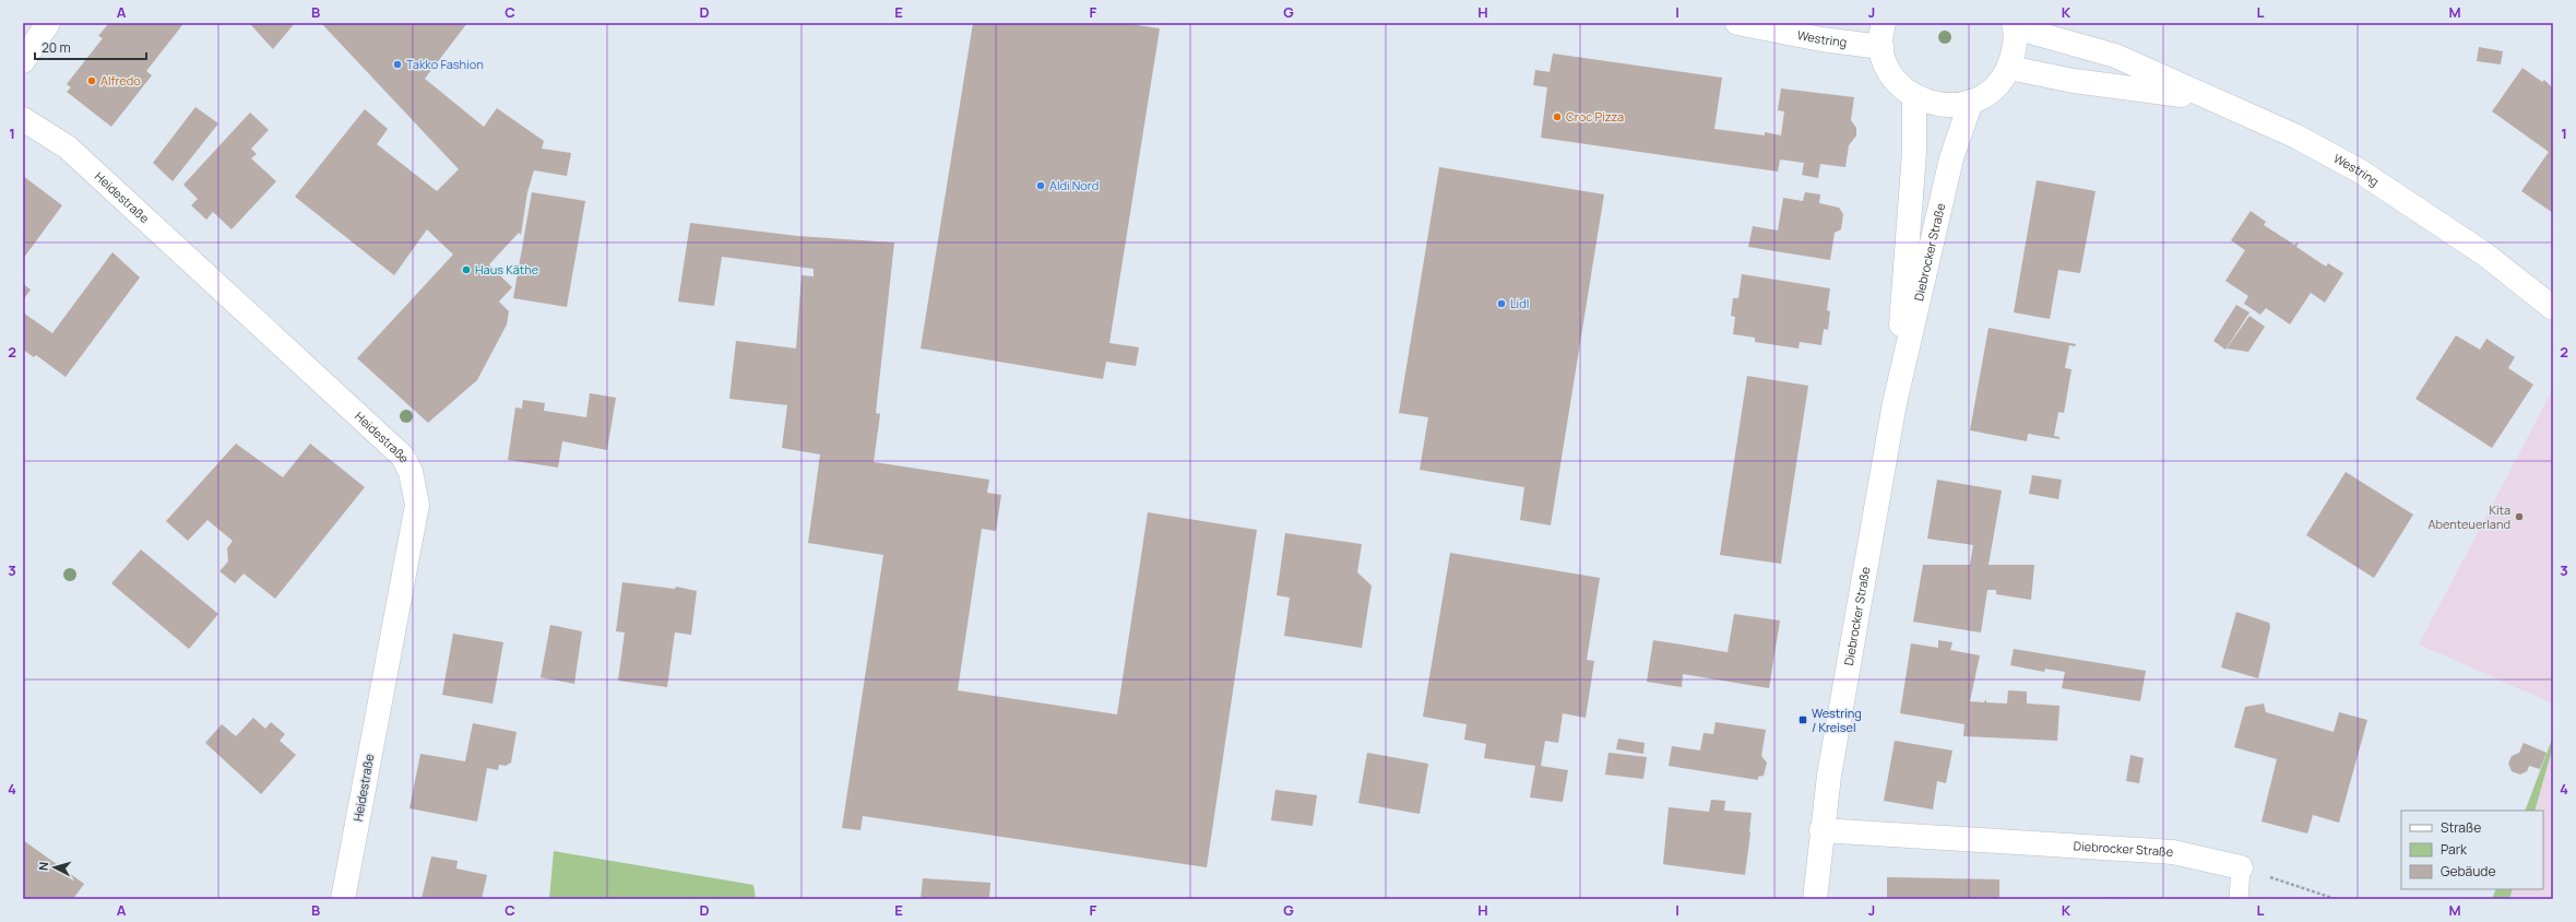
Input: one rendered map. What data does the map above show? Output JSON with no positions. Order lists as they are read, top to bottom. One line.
{"streets":{"street":["Westring","Heidestraße","Diebrocker Straße"]},"places":{"other":["Takko Fashion","Alfredo","Croc Pizza","Aldi Nord","Haus Käthe","Lidl","Kita Abenteuerland"],"transit":["Westring / Kreisel"]},"legend":["Straße","Park","Gebäude"],"scale_bar":"20 m","north":"left","grid":{"columns":["A","B","C","D","E","F","G","H","I","J","K","L","M"],"rows":["1","2","3","4"]}}
